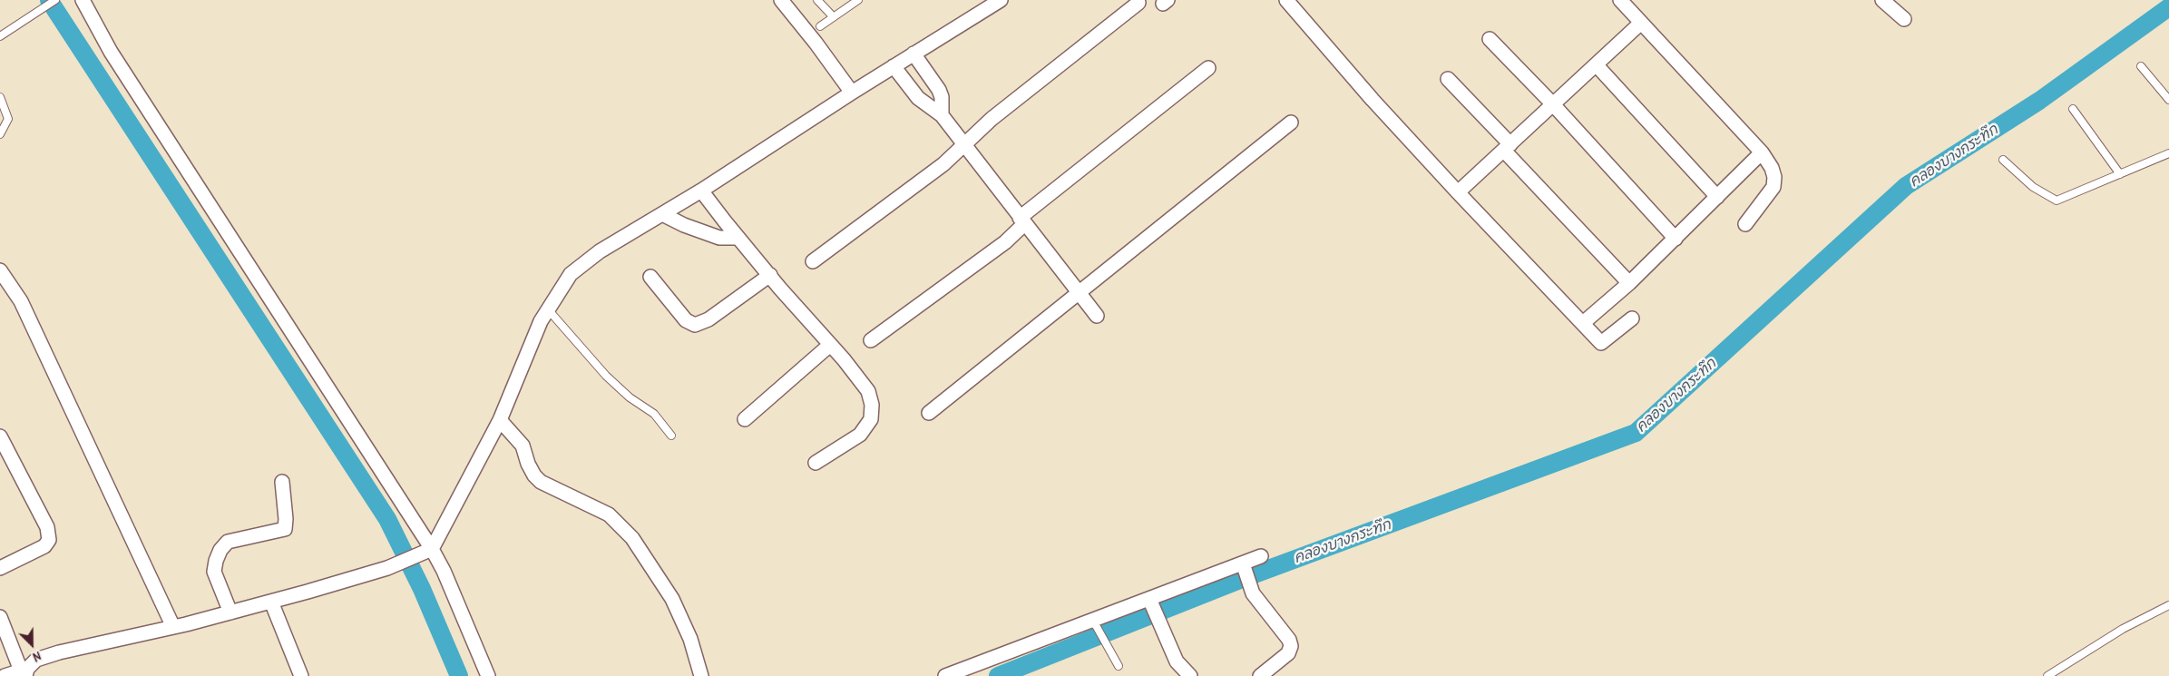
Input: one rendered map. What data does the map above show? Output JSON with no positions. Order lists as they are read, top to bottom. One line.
{"water":["คลองบางกระทึก"],"north":"bottom right"}
